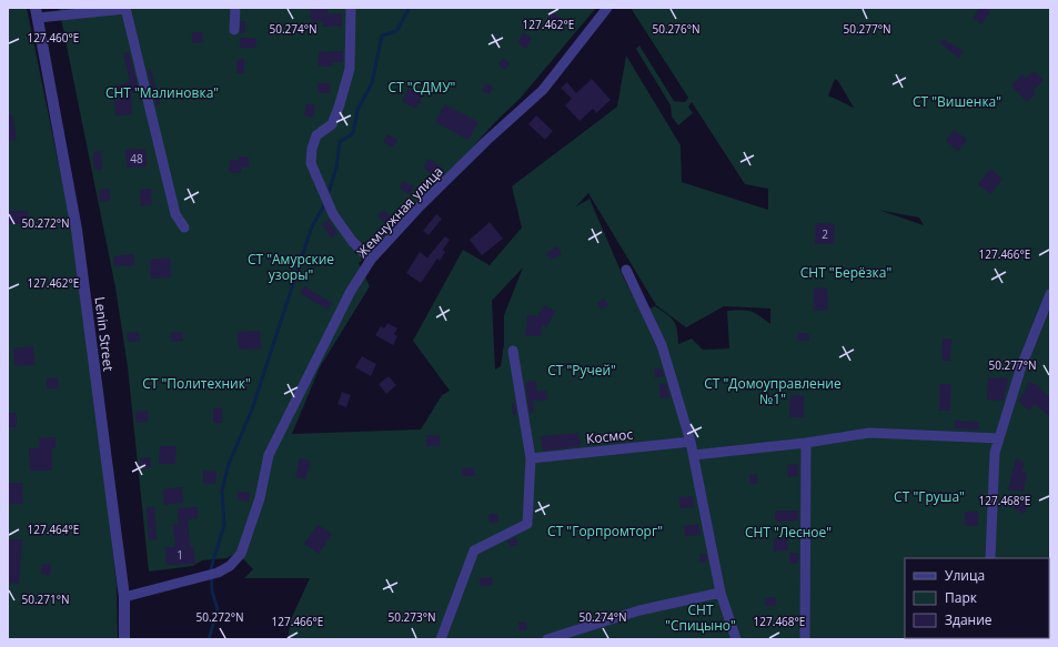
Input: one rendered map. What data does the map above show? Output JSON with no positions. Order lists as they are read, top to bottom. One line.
{"streets":{"street":["Жемчужная улица","Lenin Street","Космос"]},"crossings":[["Жемчужная улица","Lenin Street"]],"parks":["СТ \"СДМУ\"","СНТ \"Малиновка\"","СТ \"Вишенка\"","СТ \"Амурские узоры\"","СНТ \"Берёзка\"","СТ \"Ручей\"","СТ \"Политехник\"","СТ \"Домоуправление №1\"","СТ \"Груша\"","СТ \"Горпромторг\"","СНТ \"Лесное\"","СНТ \"Спицыно\""],"house_numbers":["48","2","1"],"legend":["Улица","Парк","Здание"],"coordinates":["127.462°E","50.274°N","50.276°N","50.277°N","127.460°E","50.272°N","127.466°E","127.468°E","127.464°E","50.271°N","50.273°N"]}
